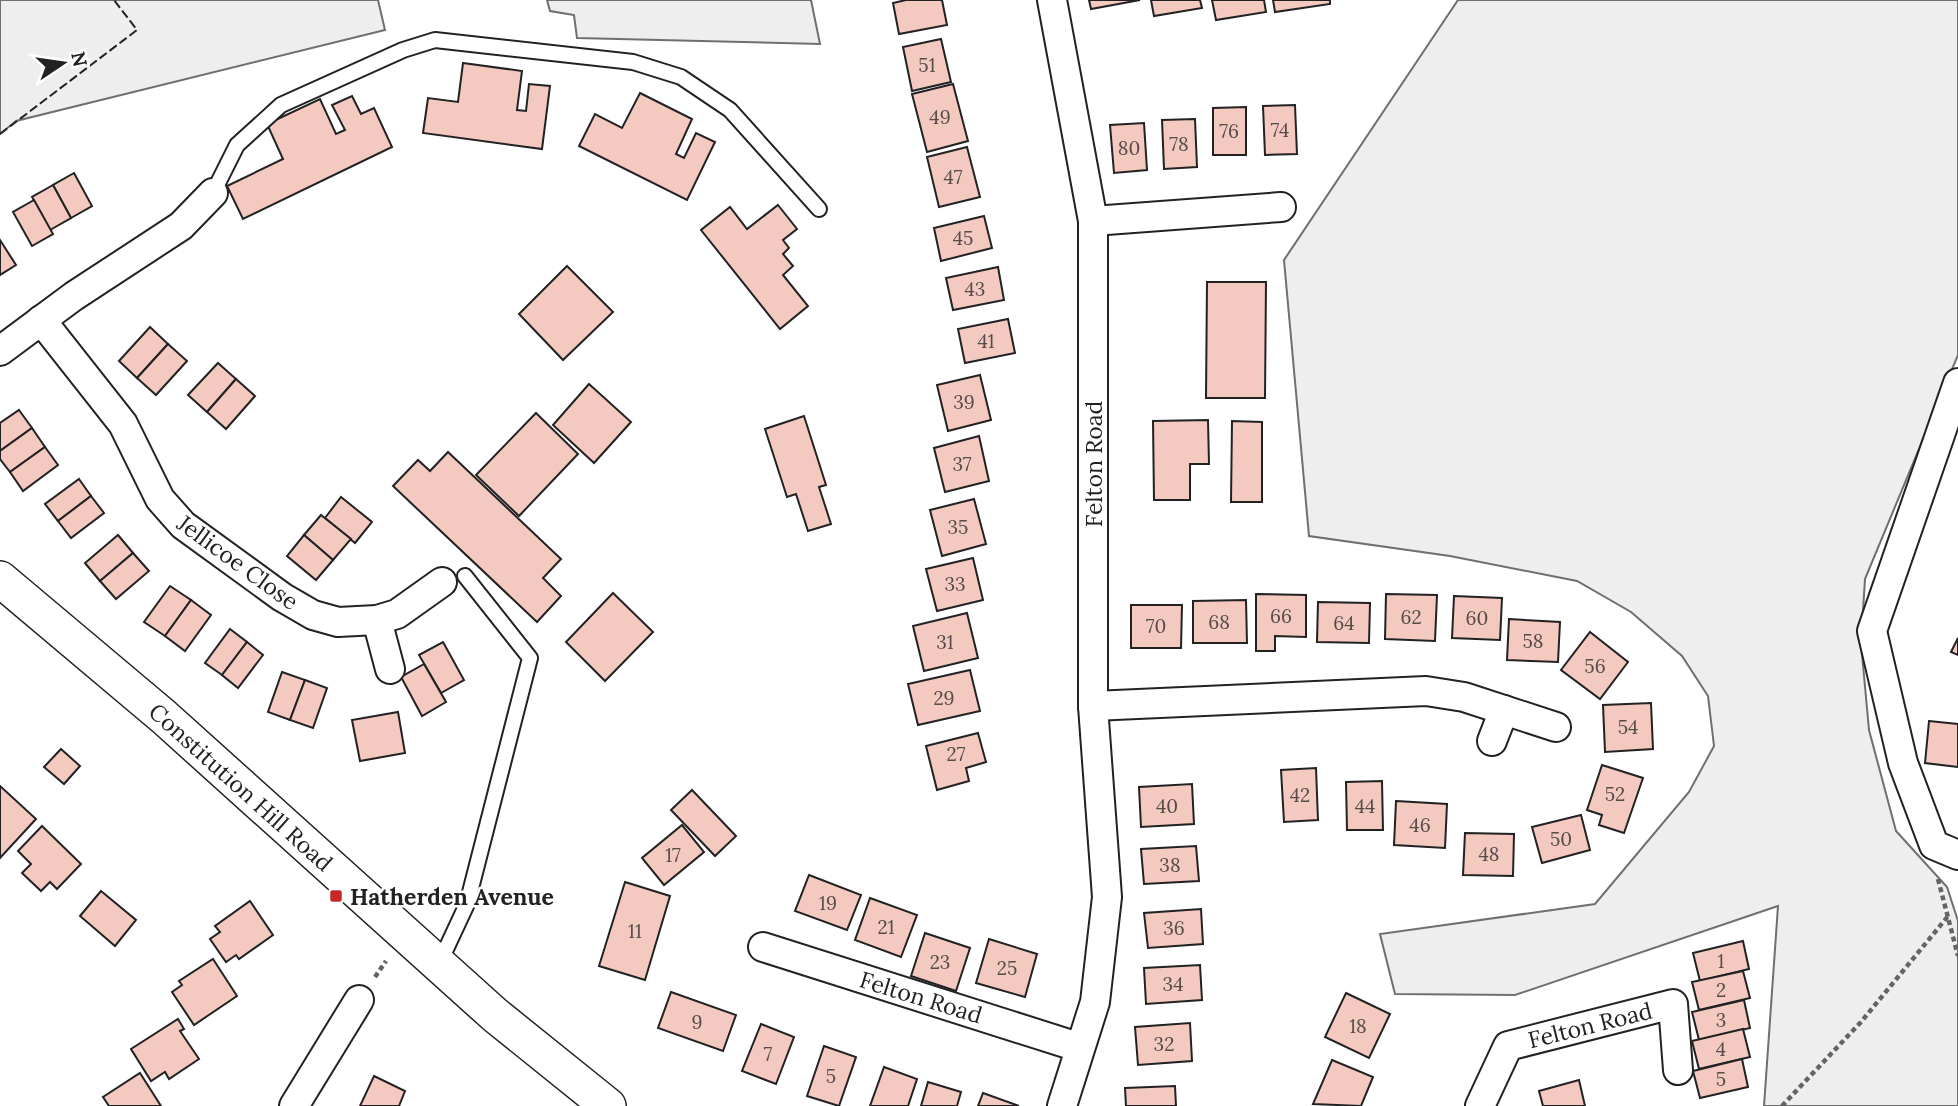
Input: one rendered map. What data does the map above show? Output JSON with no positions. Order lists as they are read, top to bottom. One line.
{"streets":{"street":["Felton Road","Jellicoe Close","Constitution Hill Road"]},"places":{"transit":["Hatherden Avenue"]},"house_numbers":["51","49","74","76","78","80","47","45","43","41","39","37","35","33","66","62","60","68","64","70","58","31","56","29","54","27","52","42","40","44","46","50","48","17","38","19","21","36","11","1","23","25","34","2","3","9","18","32","4","7","5","5"],"north":"right"}
